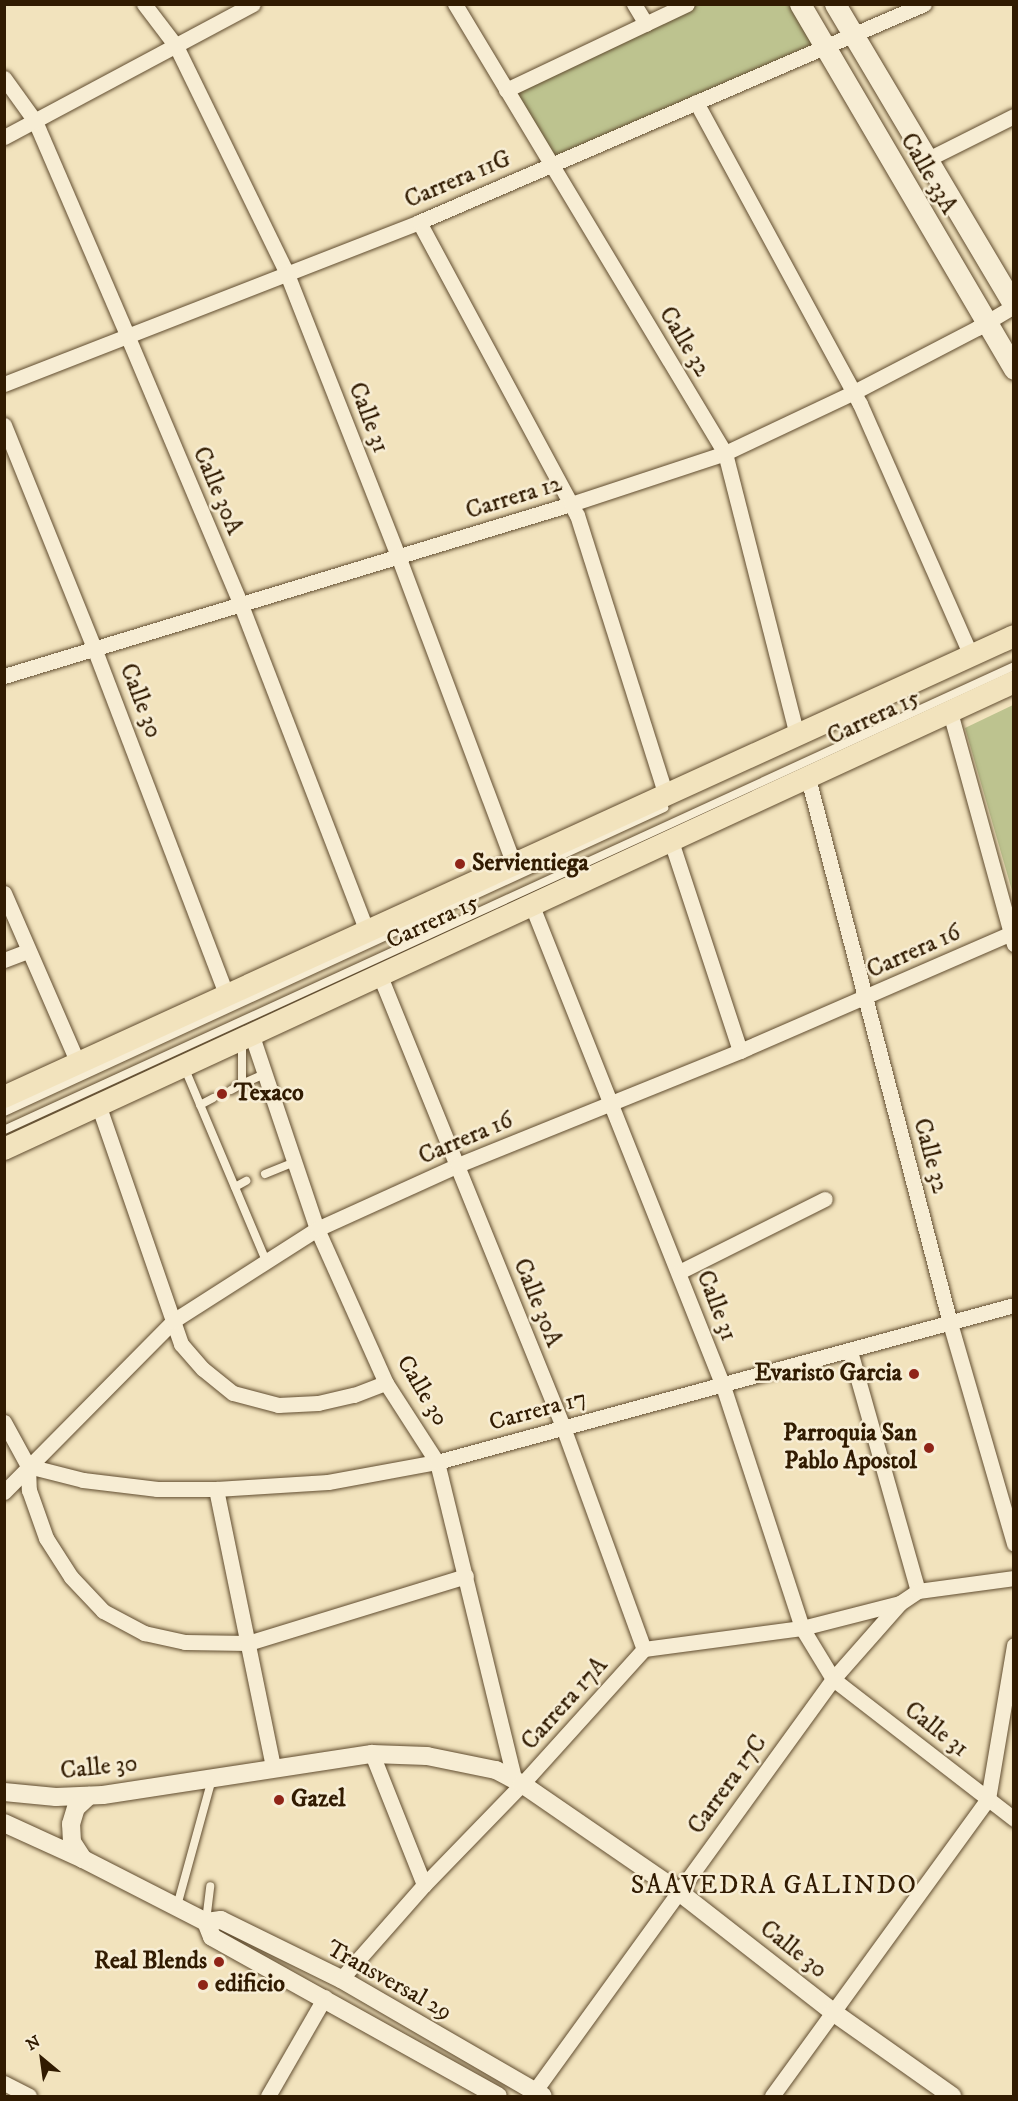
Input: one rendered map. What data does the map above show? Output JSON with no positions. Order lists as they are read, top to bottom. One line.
{"streets":{"main road":["Calle 33A","Carrera 15"],"street":["Carrera 11G","Calle 32","Calle 31","Calle 30A","Carrera 12","Calle 30","Carrera 16","Carrera 17","Carrera 17A","Carrera 17C","Transversal 29"]},"crossings":[["Calle 33A","Carrera 11G"],["Calle 33A","Carrera 12"],["Carrera 11G","Calle 32"],["Carrera 11G","Calle 31"],["Carrera 11G","Calle 30A"],["Calle 32","Carrera 12"],["Calle 32","Carrera 15"],["Calle 32","Carrera 16"],["Calle 32","Carrera 17"],["Calle 31","Carrera 12"],["Calle 31","Carrera 15"],["Calle 31","Carrera 16"],["Calle 31","Carrera 17"],["Calle 31","Carrera 17C"],["Calle 30A","Carrera 12"],["Calle 30A","Carrera 15"],["Calle 30A","Carrera 16"],["Calle 30A","Carrera 17"],["Calle 30A","Carrera 17A"],["Carrera 12","Calle 30"],["Calle 30","Carrera 15"],["Calle 30","Carrera 16"],["Calle 30","Carrera 17"],["Calle 30","Carrera 17A"],["Calle 30","Carrera 17C"],["Carrera 16","Carrera 17"],["Carrera 17A","Transversal 29"],["Carrera 17C","Transversal 29"]],"districts":["SAAVEDRA GALINDO"],"places":["Servientiega","Texaco","Evaristo Garcia","Parroquia San Pablo Apostol","Gazel","Real Blends","edificio"],"north":"top left"}
